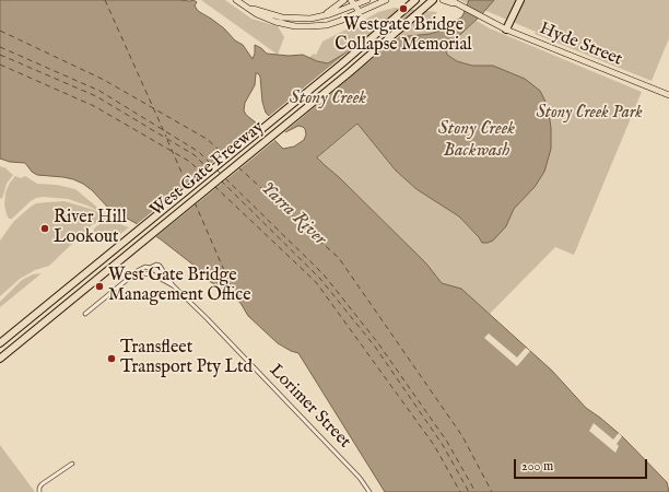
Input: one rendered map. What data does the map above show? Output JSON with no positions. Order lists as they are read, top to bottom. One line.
{"streets":{"highway":["West Gate Freeway"],"main road":["Hyde Street"],"street":["Lorimer Street"]},"water":["Stony Creek","Stony Creek Backwash","Yarra River"],"parks":["Stony Creek Park"],"places":["Westgate Bridge Collapse Memorial","River Hill Lookout","West Gate Bridge Management Office","Transfleet Transport Pty Ltd"],"scale_bar":"200 m"}
